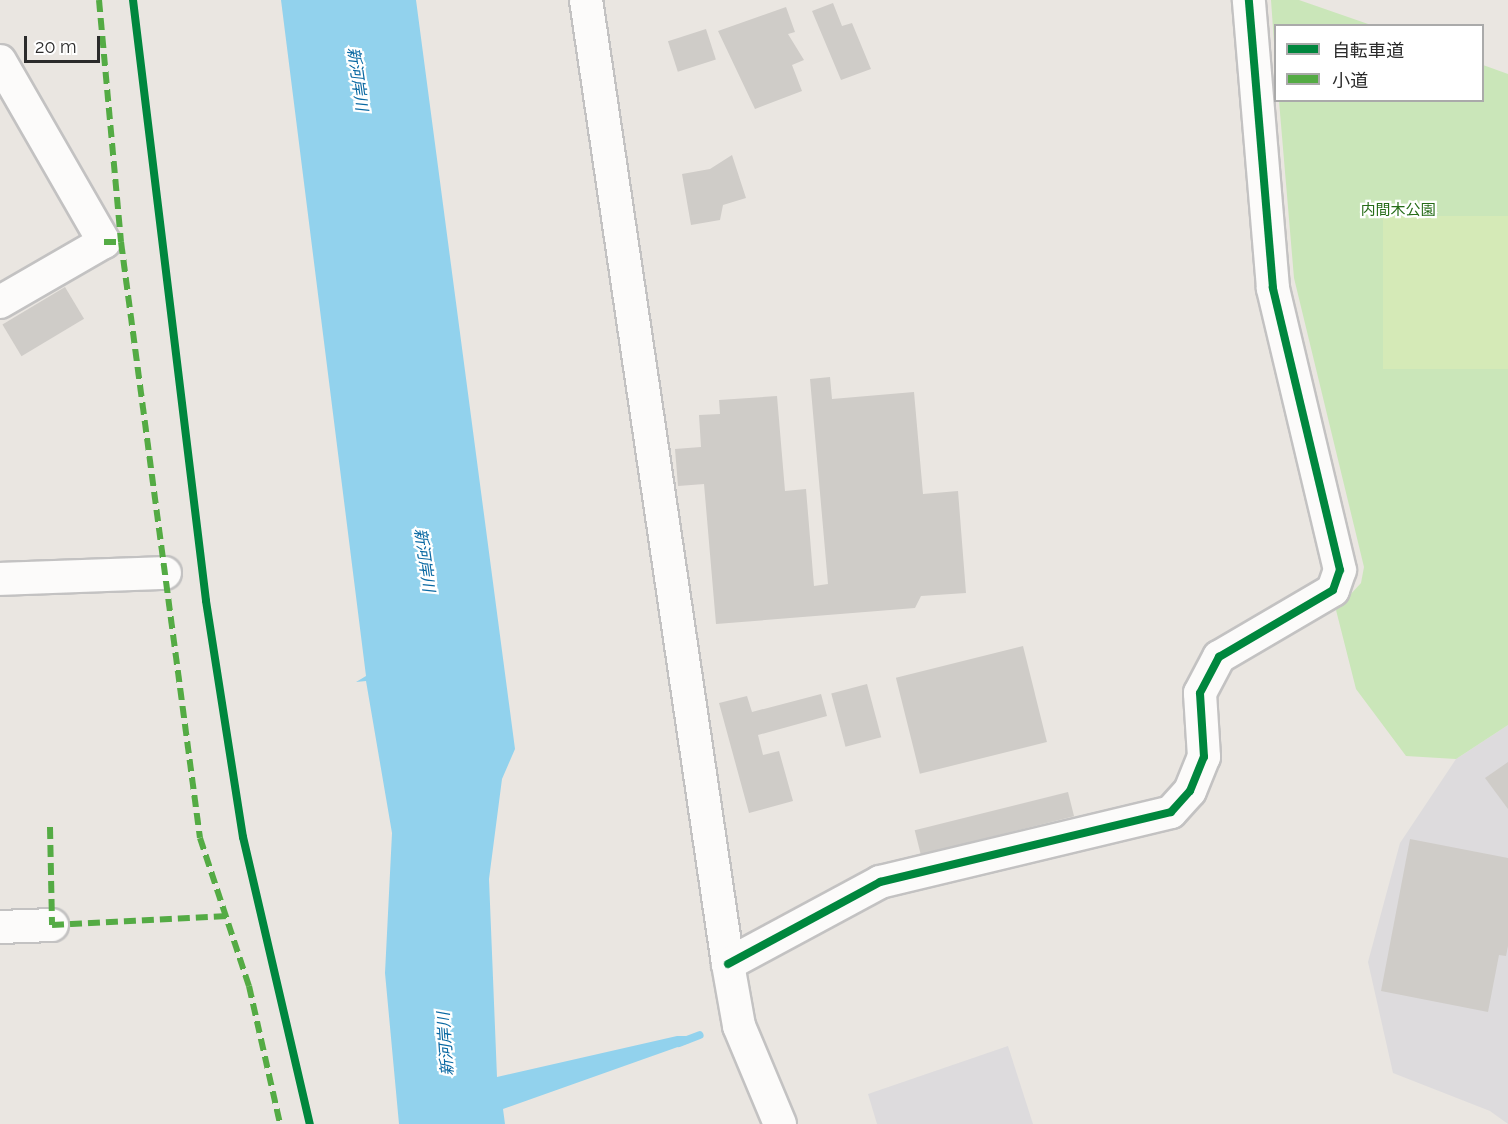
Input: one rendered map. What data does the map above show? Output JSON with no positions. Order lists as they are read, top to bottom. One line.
{"water":["新河岸川"],"parks":["内間木公園"],"legend":["自転車道","小道"],"scale_bar":"20 m"}
